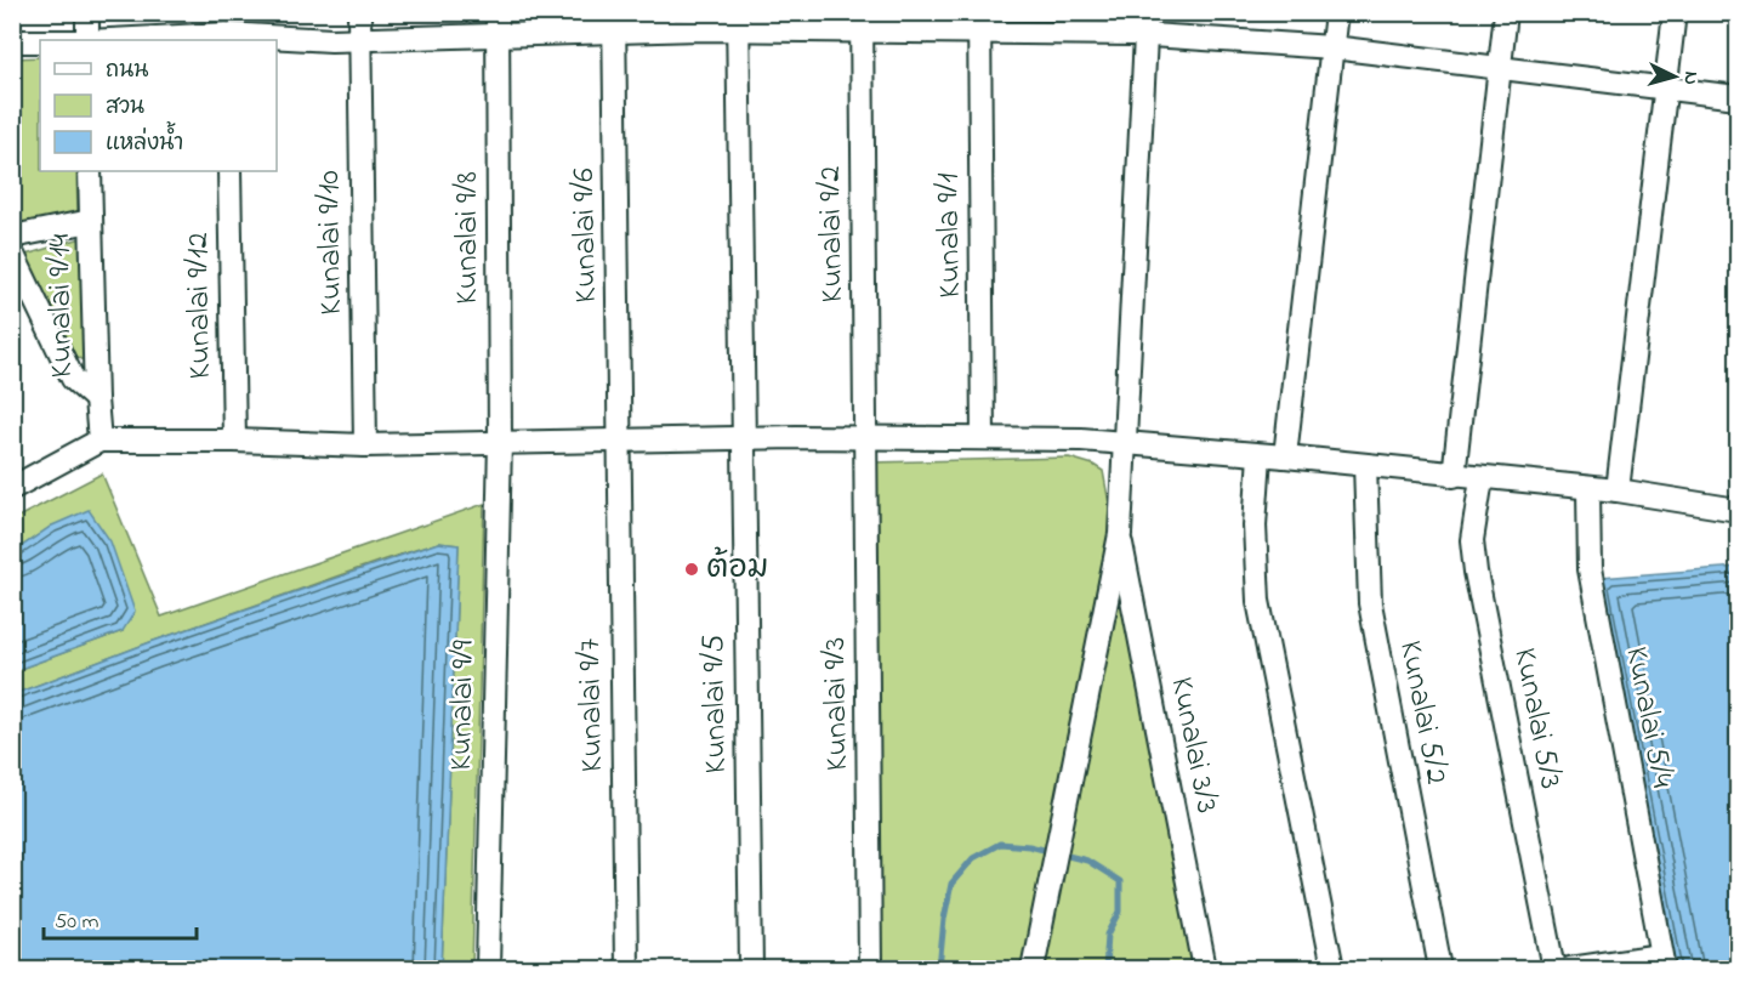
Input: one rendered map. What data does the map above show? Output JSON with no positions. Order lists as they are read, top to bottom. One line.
{"streets":{"street":["Kunalai 9/2","Kunalai 9/6","Kunala 9/1","Kunalai 9/8","Kunalai 9/10","Kunalai 9/14","Kunalai 9/12","Kunalai 9/5","Kunalai 9/3","Kunalai 9/9","Kunalai 9/7","Kunalai 5/2","Kunalai 5/4","Kunalai 5/3","Kunalai 3/3"]},"crossings":[["Kunalai 9/2","Kunalai 9/3"],["Kunalai 9/6","Kunalai 9/7"],["Kunalai 9/8","Kunalai 9/9"]],"places":["ต้อม"],"legend":["ถนน","สวน","แหล่งน้ำ"],"scale_bar":"50 m","north":"right"}
